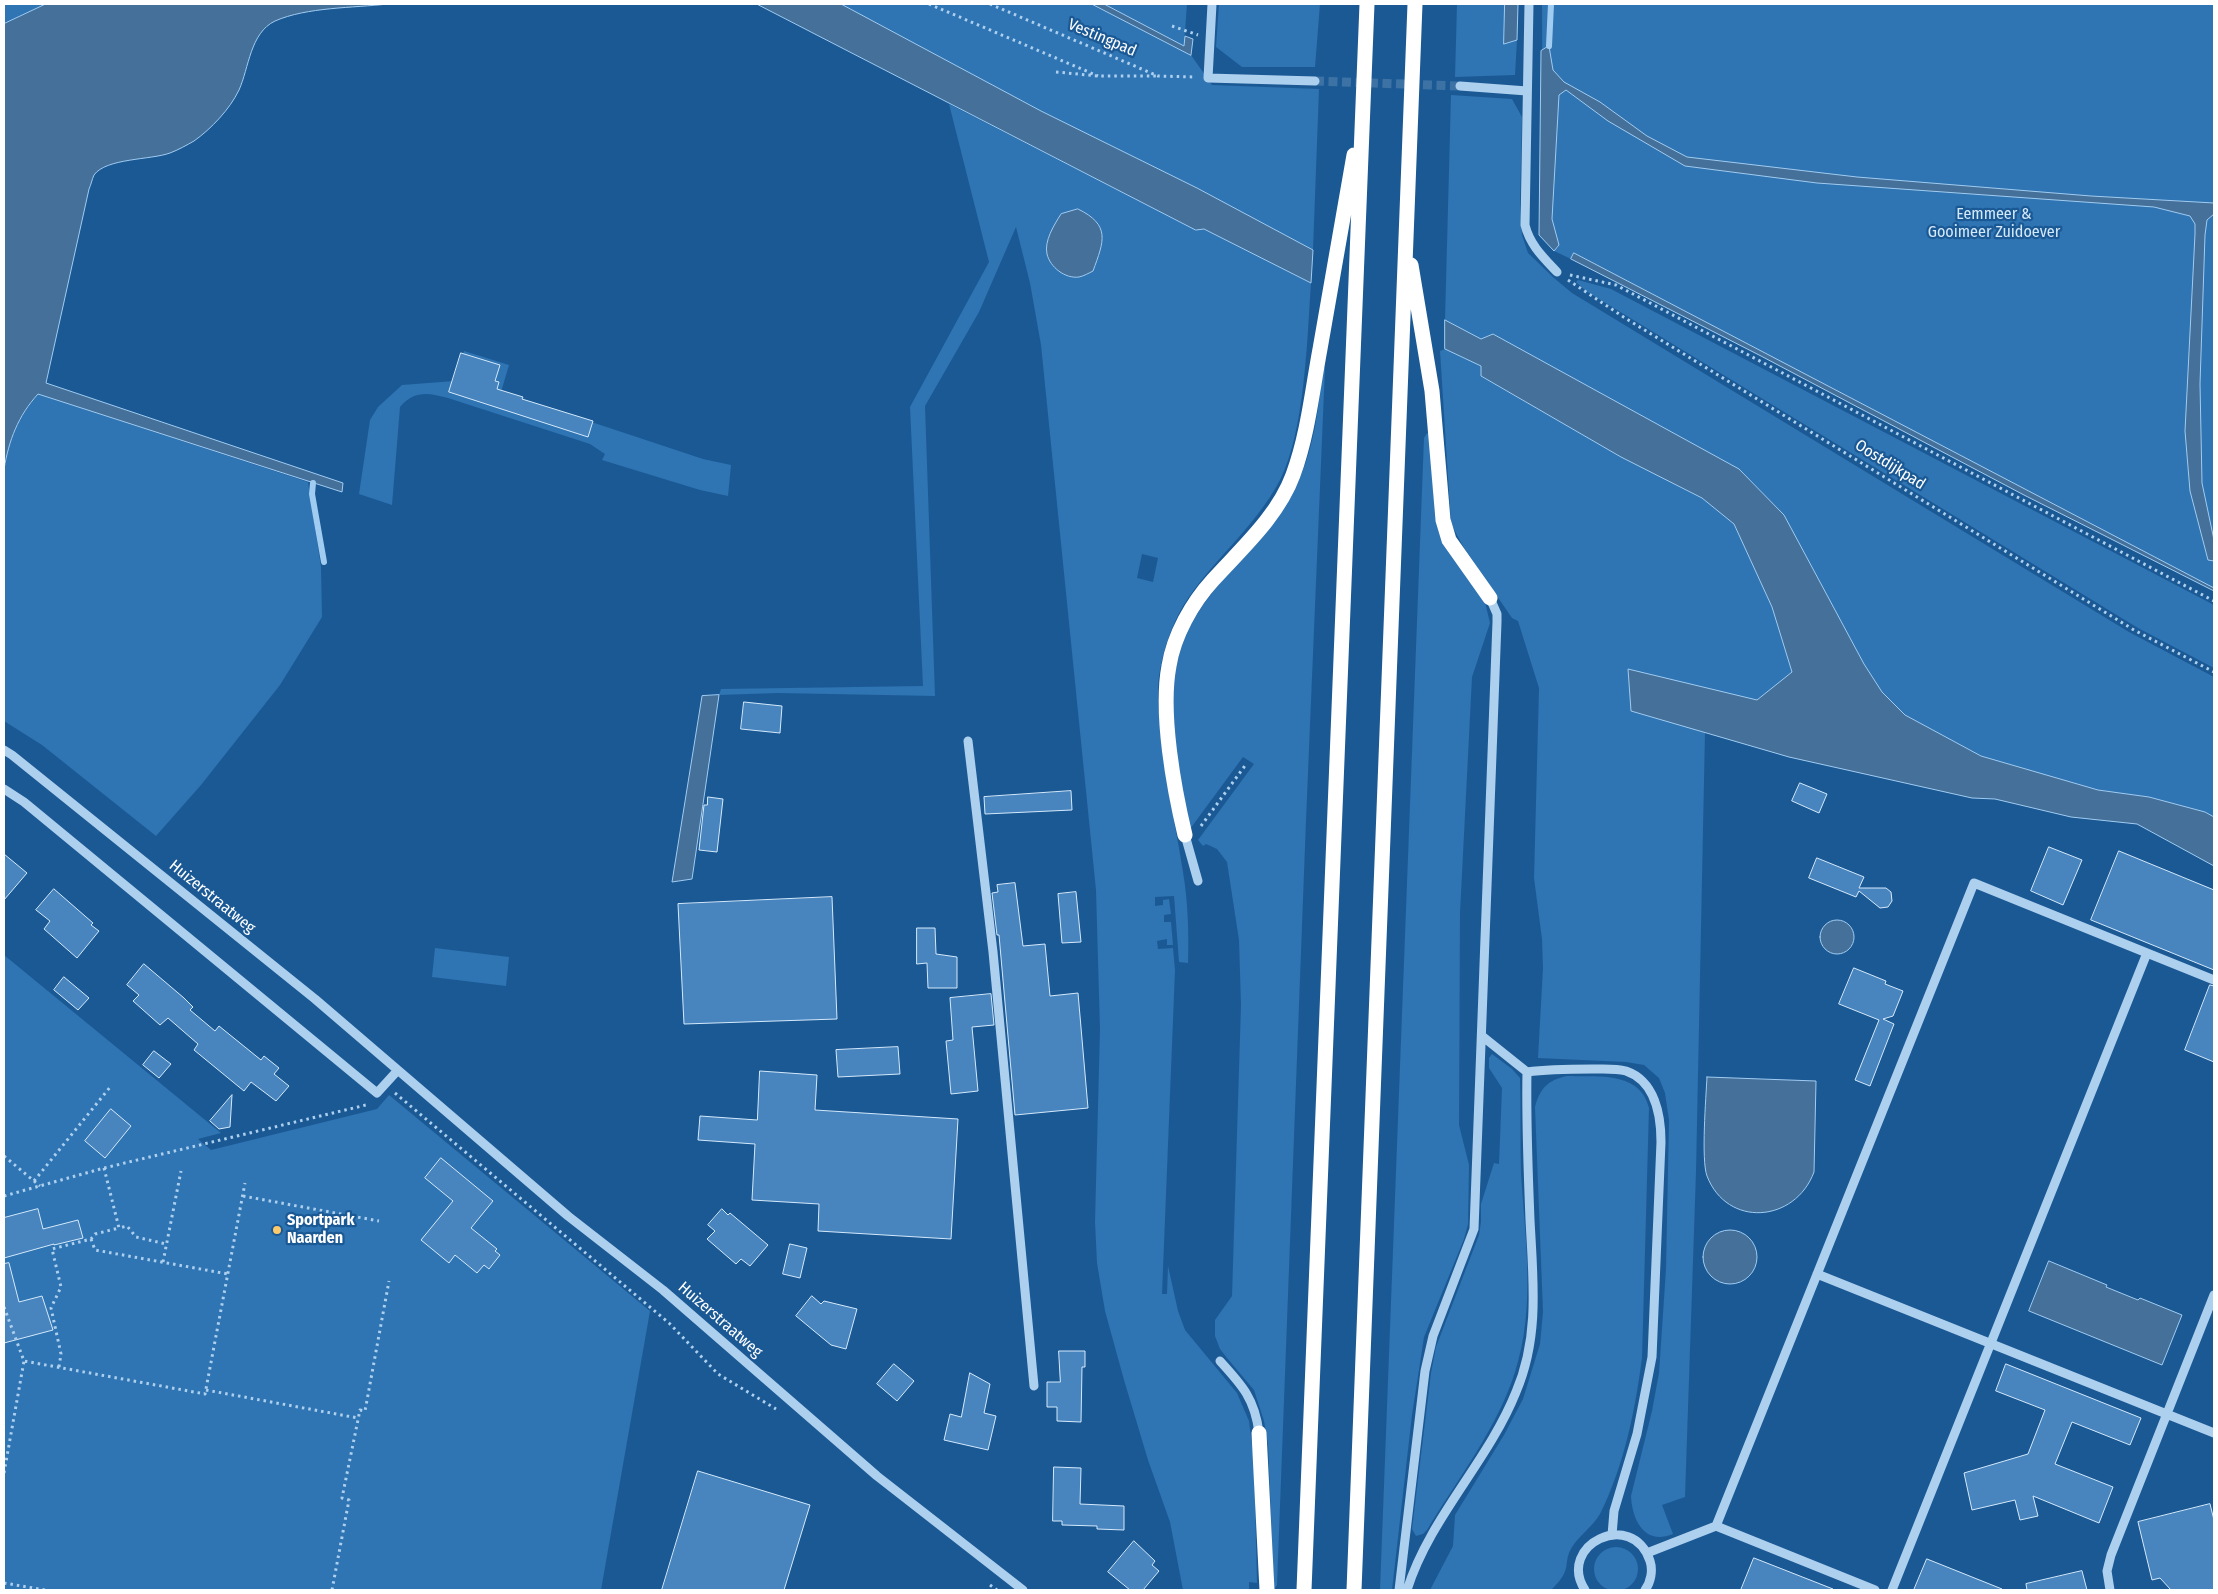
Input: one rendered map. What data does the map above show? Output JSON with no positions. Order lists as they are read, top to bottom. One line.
{"streets":{"street":["Huizerstraatweg"],"path":["Vestingpad","Oostdijkpad"]},"parks":["Eemmeer & Gooimeer Zuidoever"],"places":["Sportpark Naarden"]}
